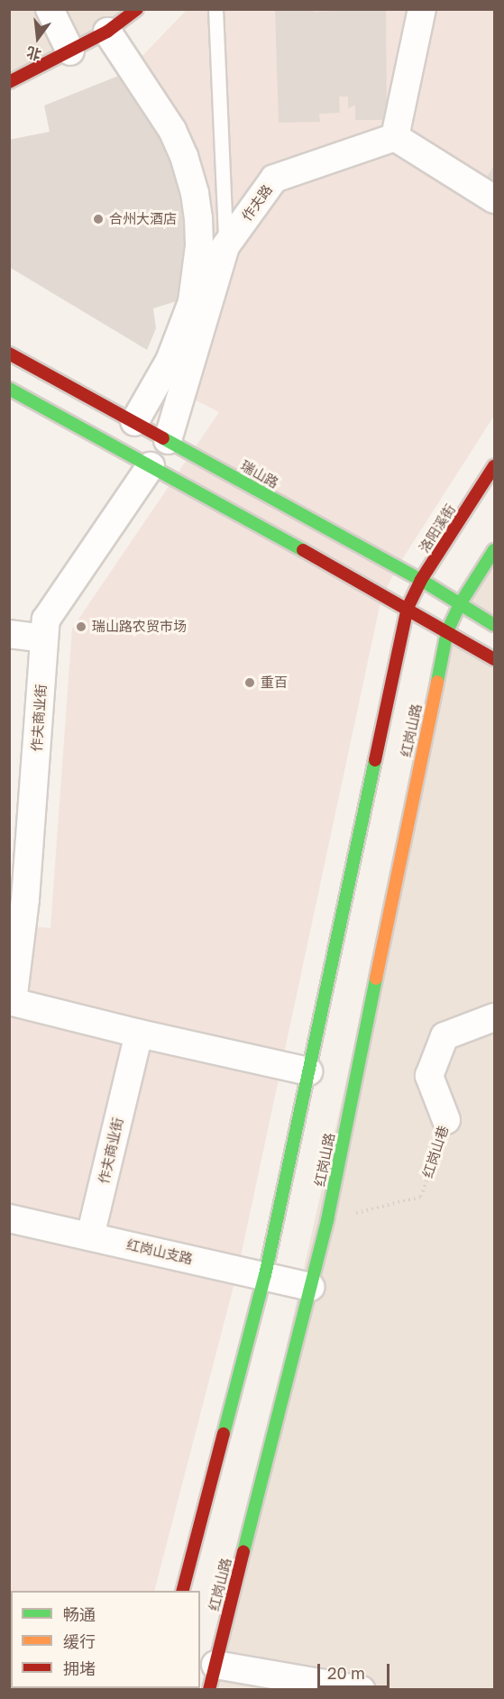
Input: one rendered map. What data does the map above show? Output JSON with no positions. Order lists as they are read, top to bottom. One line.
{"streets":{"street":["作夫路","瑞山路","洛阳溪街","作夫商业街","红岗山路","红岗山巷","红岗山支路"]},"crossings":[["作夫路","瑞山路"],["瑞山路","洛阳溪街"],["作夫商业街","红岗山支路"],["红岗山路","红岗山巷"],["红岗山路","红岗山支路"]],"places":["合州大酒店","瑞山路农贸市场","重百"],"legend":["畅通","缓行","拥堵"],"scale_bar":"20 m","north":"bottom"}
